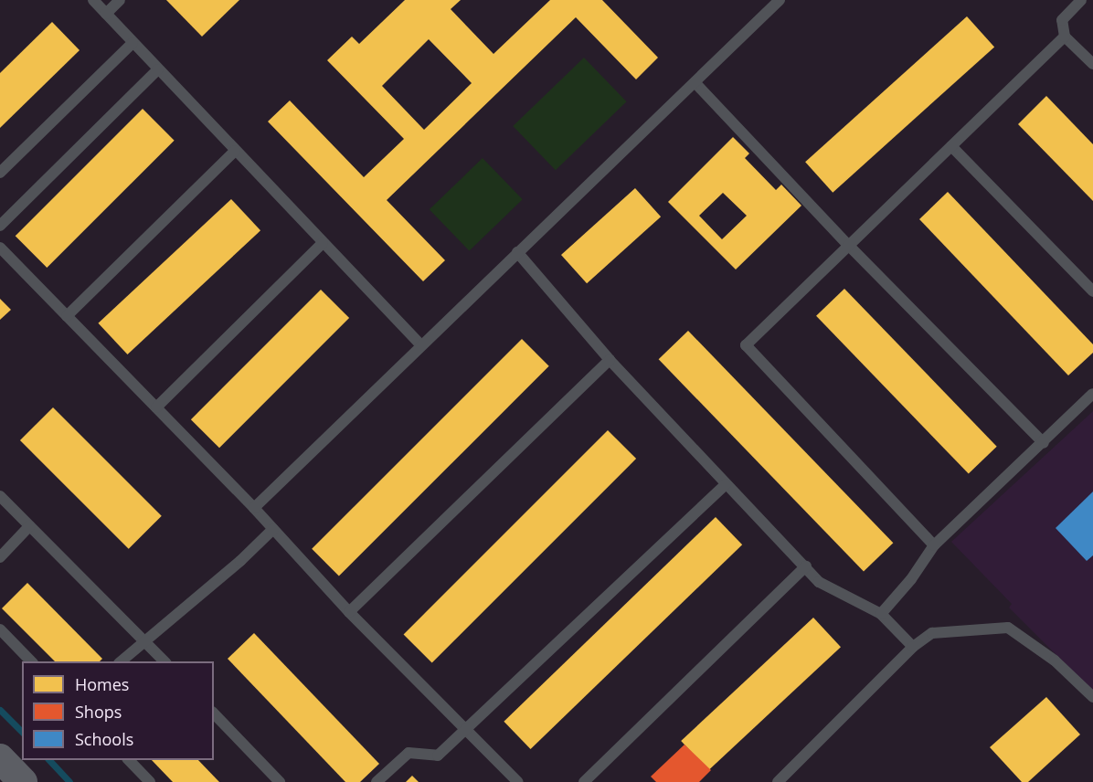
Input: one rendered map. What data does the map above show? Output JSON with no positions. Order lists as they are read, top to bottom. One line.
{"legend":["Homes","Shops","Schools"]}
